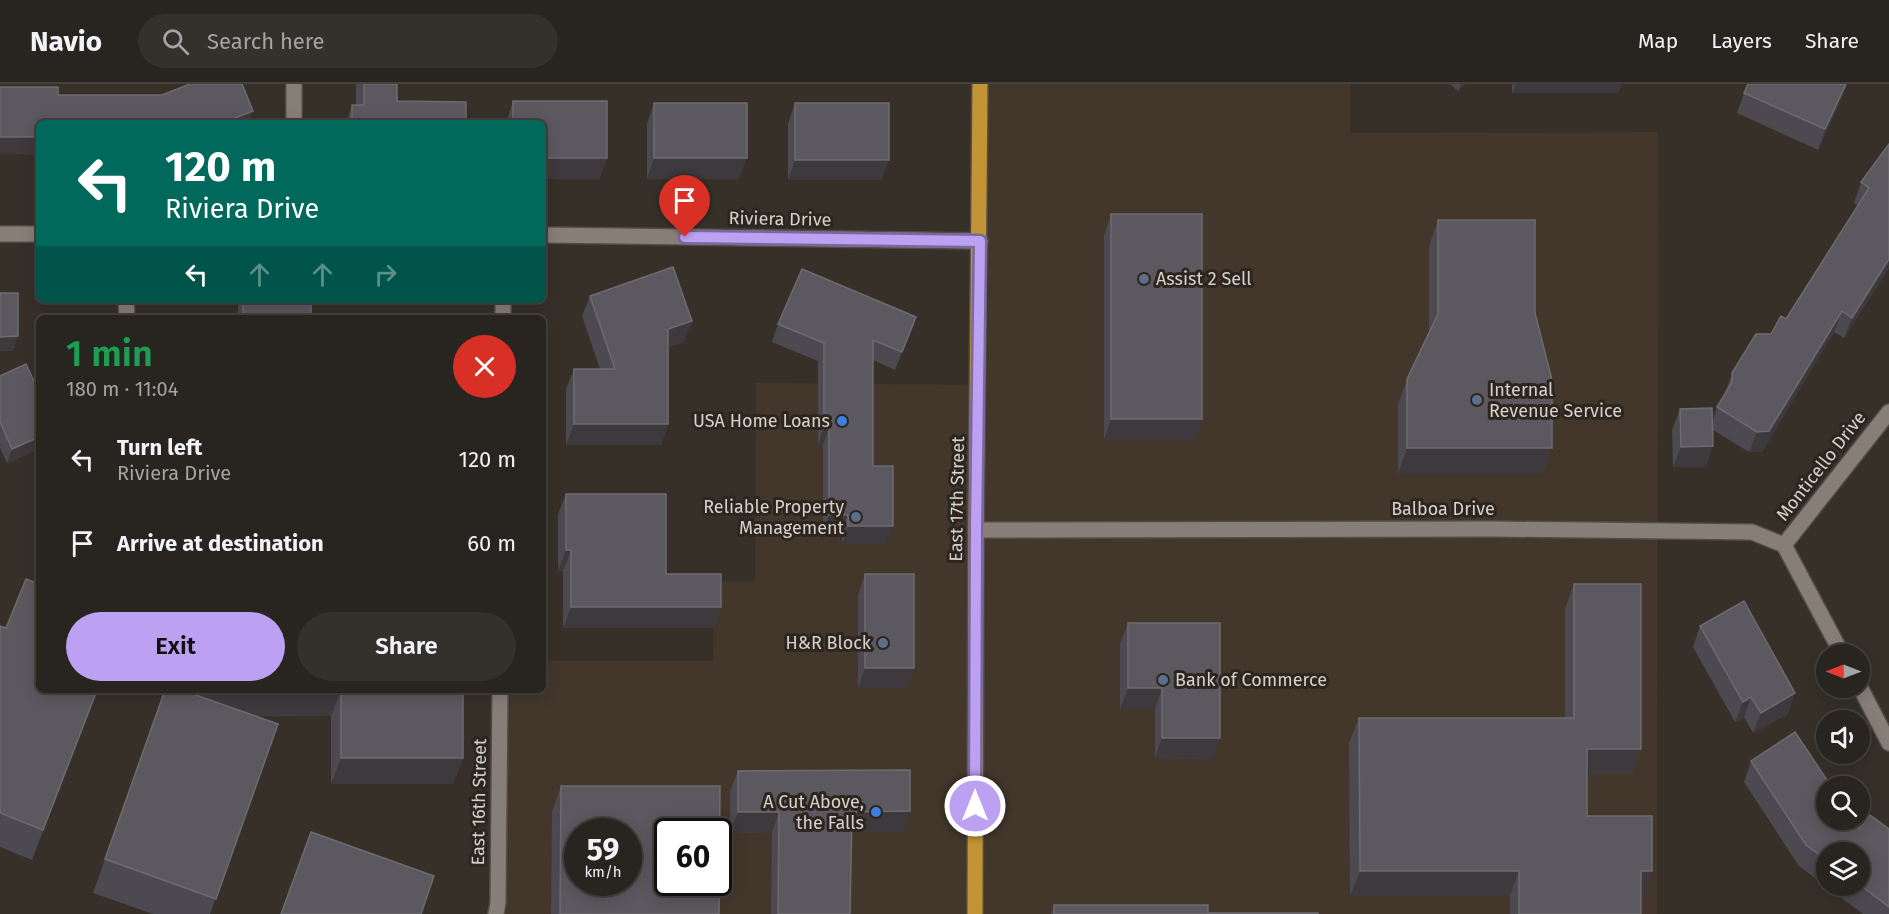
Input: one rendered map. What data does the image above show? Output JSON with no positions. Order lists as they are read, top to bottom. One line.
{"streets":{"main road":["East 17th Street"],"street":["Riviera Drive","Monticello Drive","Balboa Drive","East 16th Street"]},"crossings":[["Riviera Drive","East 17th Street"],["Monticello Drive","Balboa Drive"],["East 17th Street","Balboa Drive"]],"places":["Assist 2 Sell","Internal Revenue Service","USA Home Loans","Reliable Property Management","H&R Block","Bank of Commerce","A Cut Above, the Falls"],"north":"left","page":{"header":"Navio","search":"Search here","nav":["Map","Layers","Share"],"turn":["120 m","Riviera Drive"],"heading":["1 min","180 m · 11:04"],"list":[{"name":"Turn left","note":"Riviera Drive","value":"120 m"},{"name":"Arrive at destination","value":"60 m"}],"buttons":["Exit","Share"],"speed":"59 km/h","limit":"60"}}
